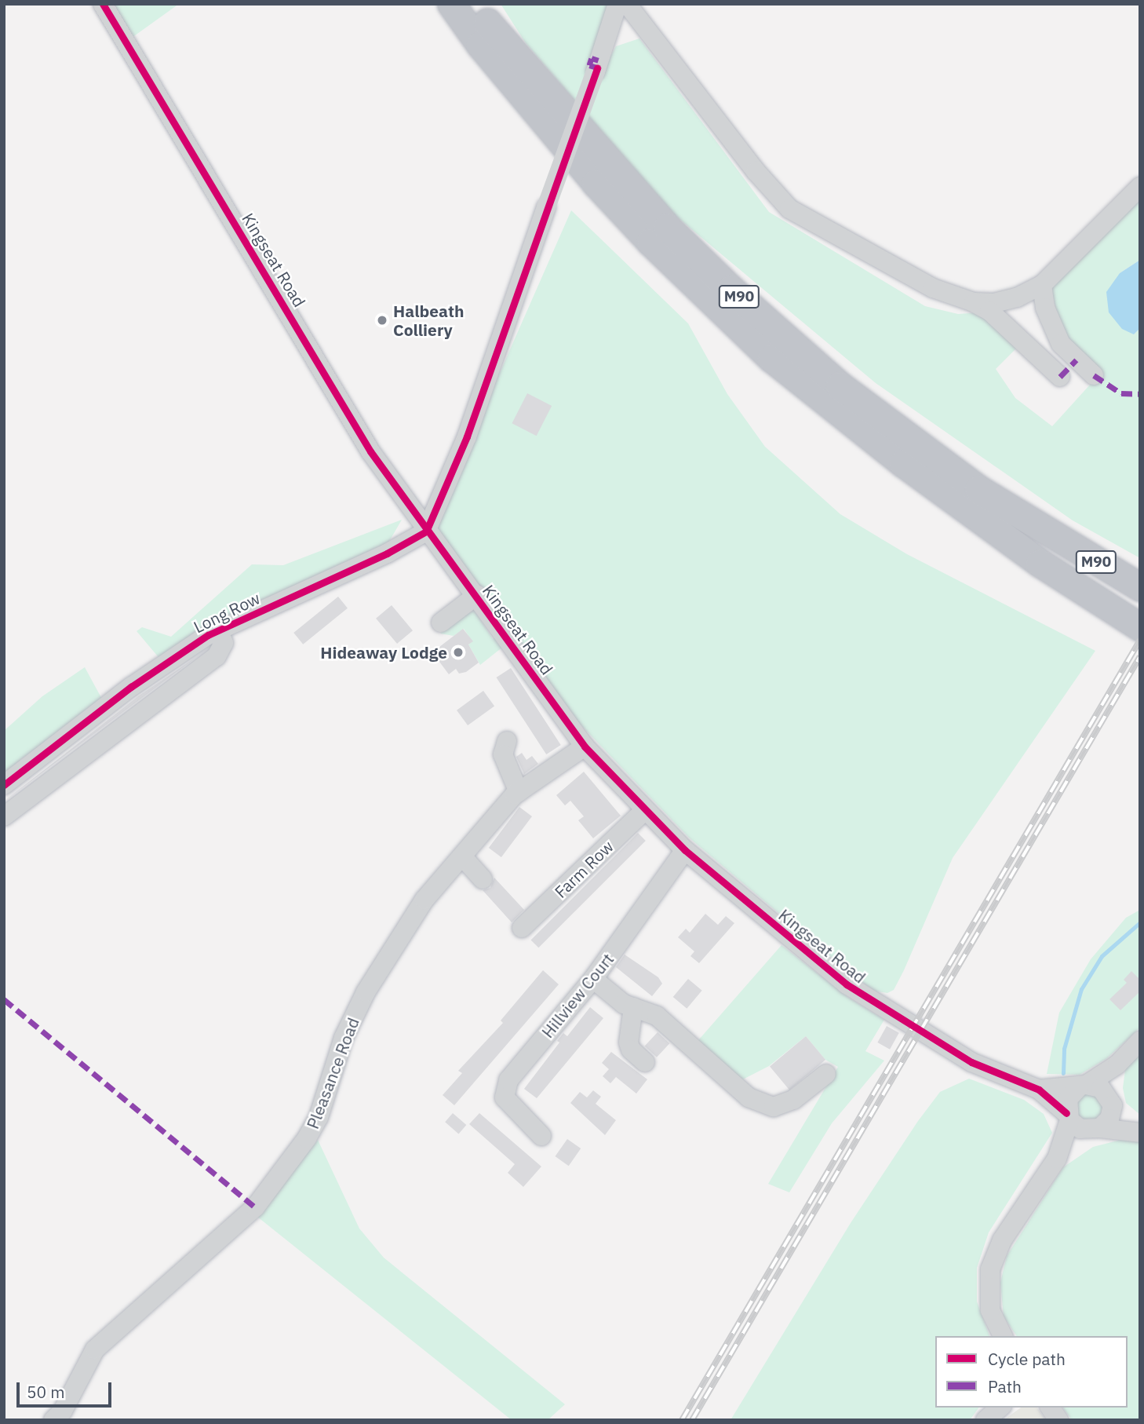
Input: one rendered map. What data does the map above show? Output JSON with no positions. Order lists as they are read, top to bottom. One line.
{"streets":{"highway":["M90"],"street":["Kingseat Road","Long Row","Farm Row","Hillview Court","Pleasance Road"]},"crossings":[["Kingseat Road","Long Row"],["Kingseat Road","Farm Row"],["Kingseat Road","Hillview Court"],["Kingseat Road","Pleasance Road"]],"places":["Halbeath Colliery","Hideaway Lodge"],"legend":["Cycle path","Path"],"scale_bar":"50 m"}
